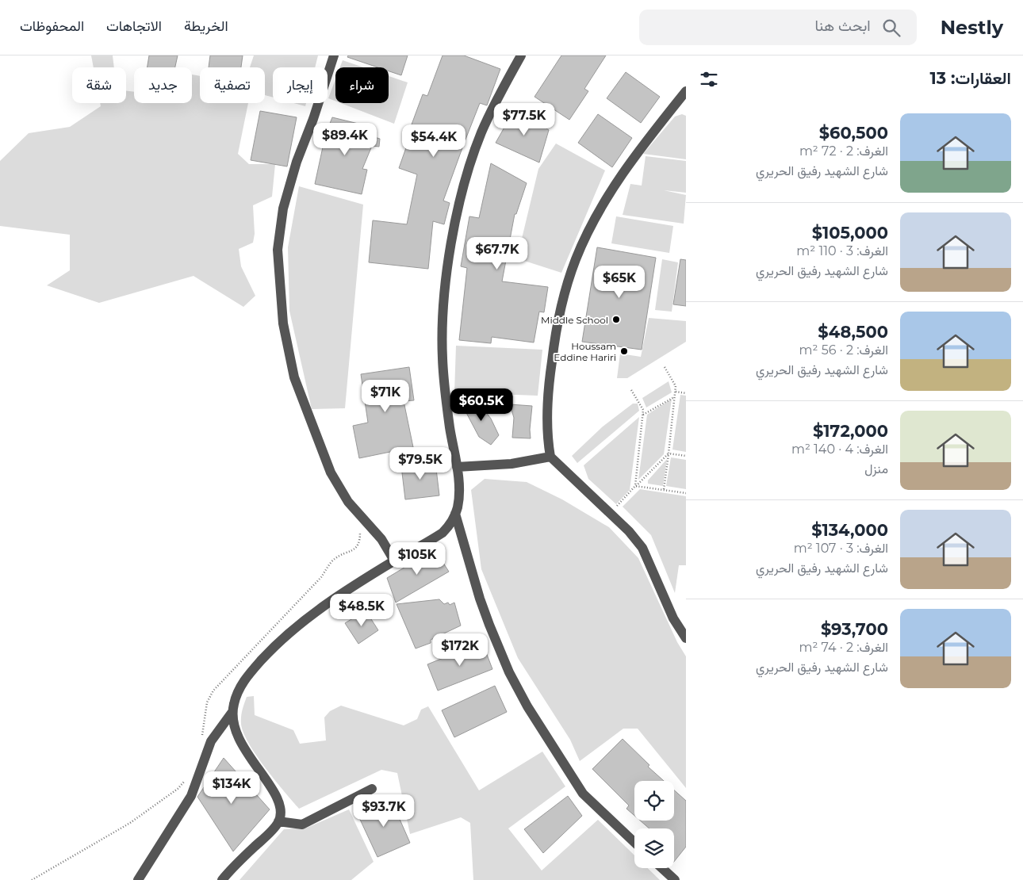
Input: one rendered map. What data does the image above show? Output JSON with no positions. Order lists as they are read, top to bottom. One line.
{"places":["Middle School","Houssam Eddine Hariri"],"page":{"header":"Nestly","search":"ابحث هنا","nav":["الخريطة","الاتجاهات","المحفوظات"],"heading":"العقارات: 13","chip":["شراء","إيجار","تصفية","جديد","شقة"],"list":[{"name":"$60,500","note":"الغرف: 2 · 72 m² · شارع الشهيد رفيق الحريري"},{"name":"$105,000","note":"الغرف: 3 · 110 m² · شارع الشهيد رفيق الحريري"},{"name":"$48,500","note":"الغرف: 2 · 56 m² · شارع الشهيد رفيق الحريري"},{"name":"$172,000","note":"الغرف: 4 · 140 m² · منزل"},{"name":"$134,000","note":"الغرف: 3 · 107 m² · شارع الشهيد رفيق الحريري"},{"name":"$93,700","note":"الغرف: 2 · 74 m² · شارع الشهيد رفيق الحريري"}],"price":["$77.5K","$89.4K","$54.4K","$67.7K","$65K","$71K","$60.5K","$79.5K","$105K","$48.5K","$172K","$134K","$93.7K"]}}
